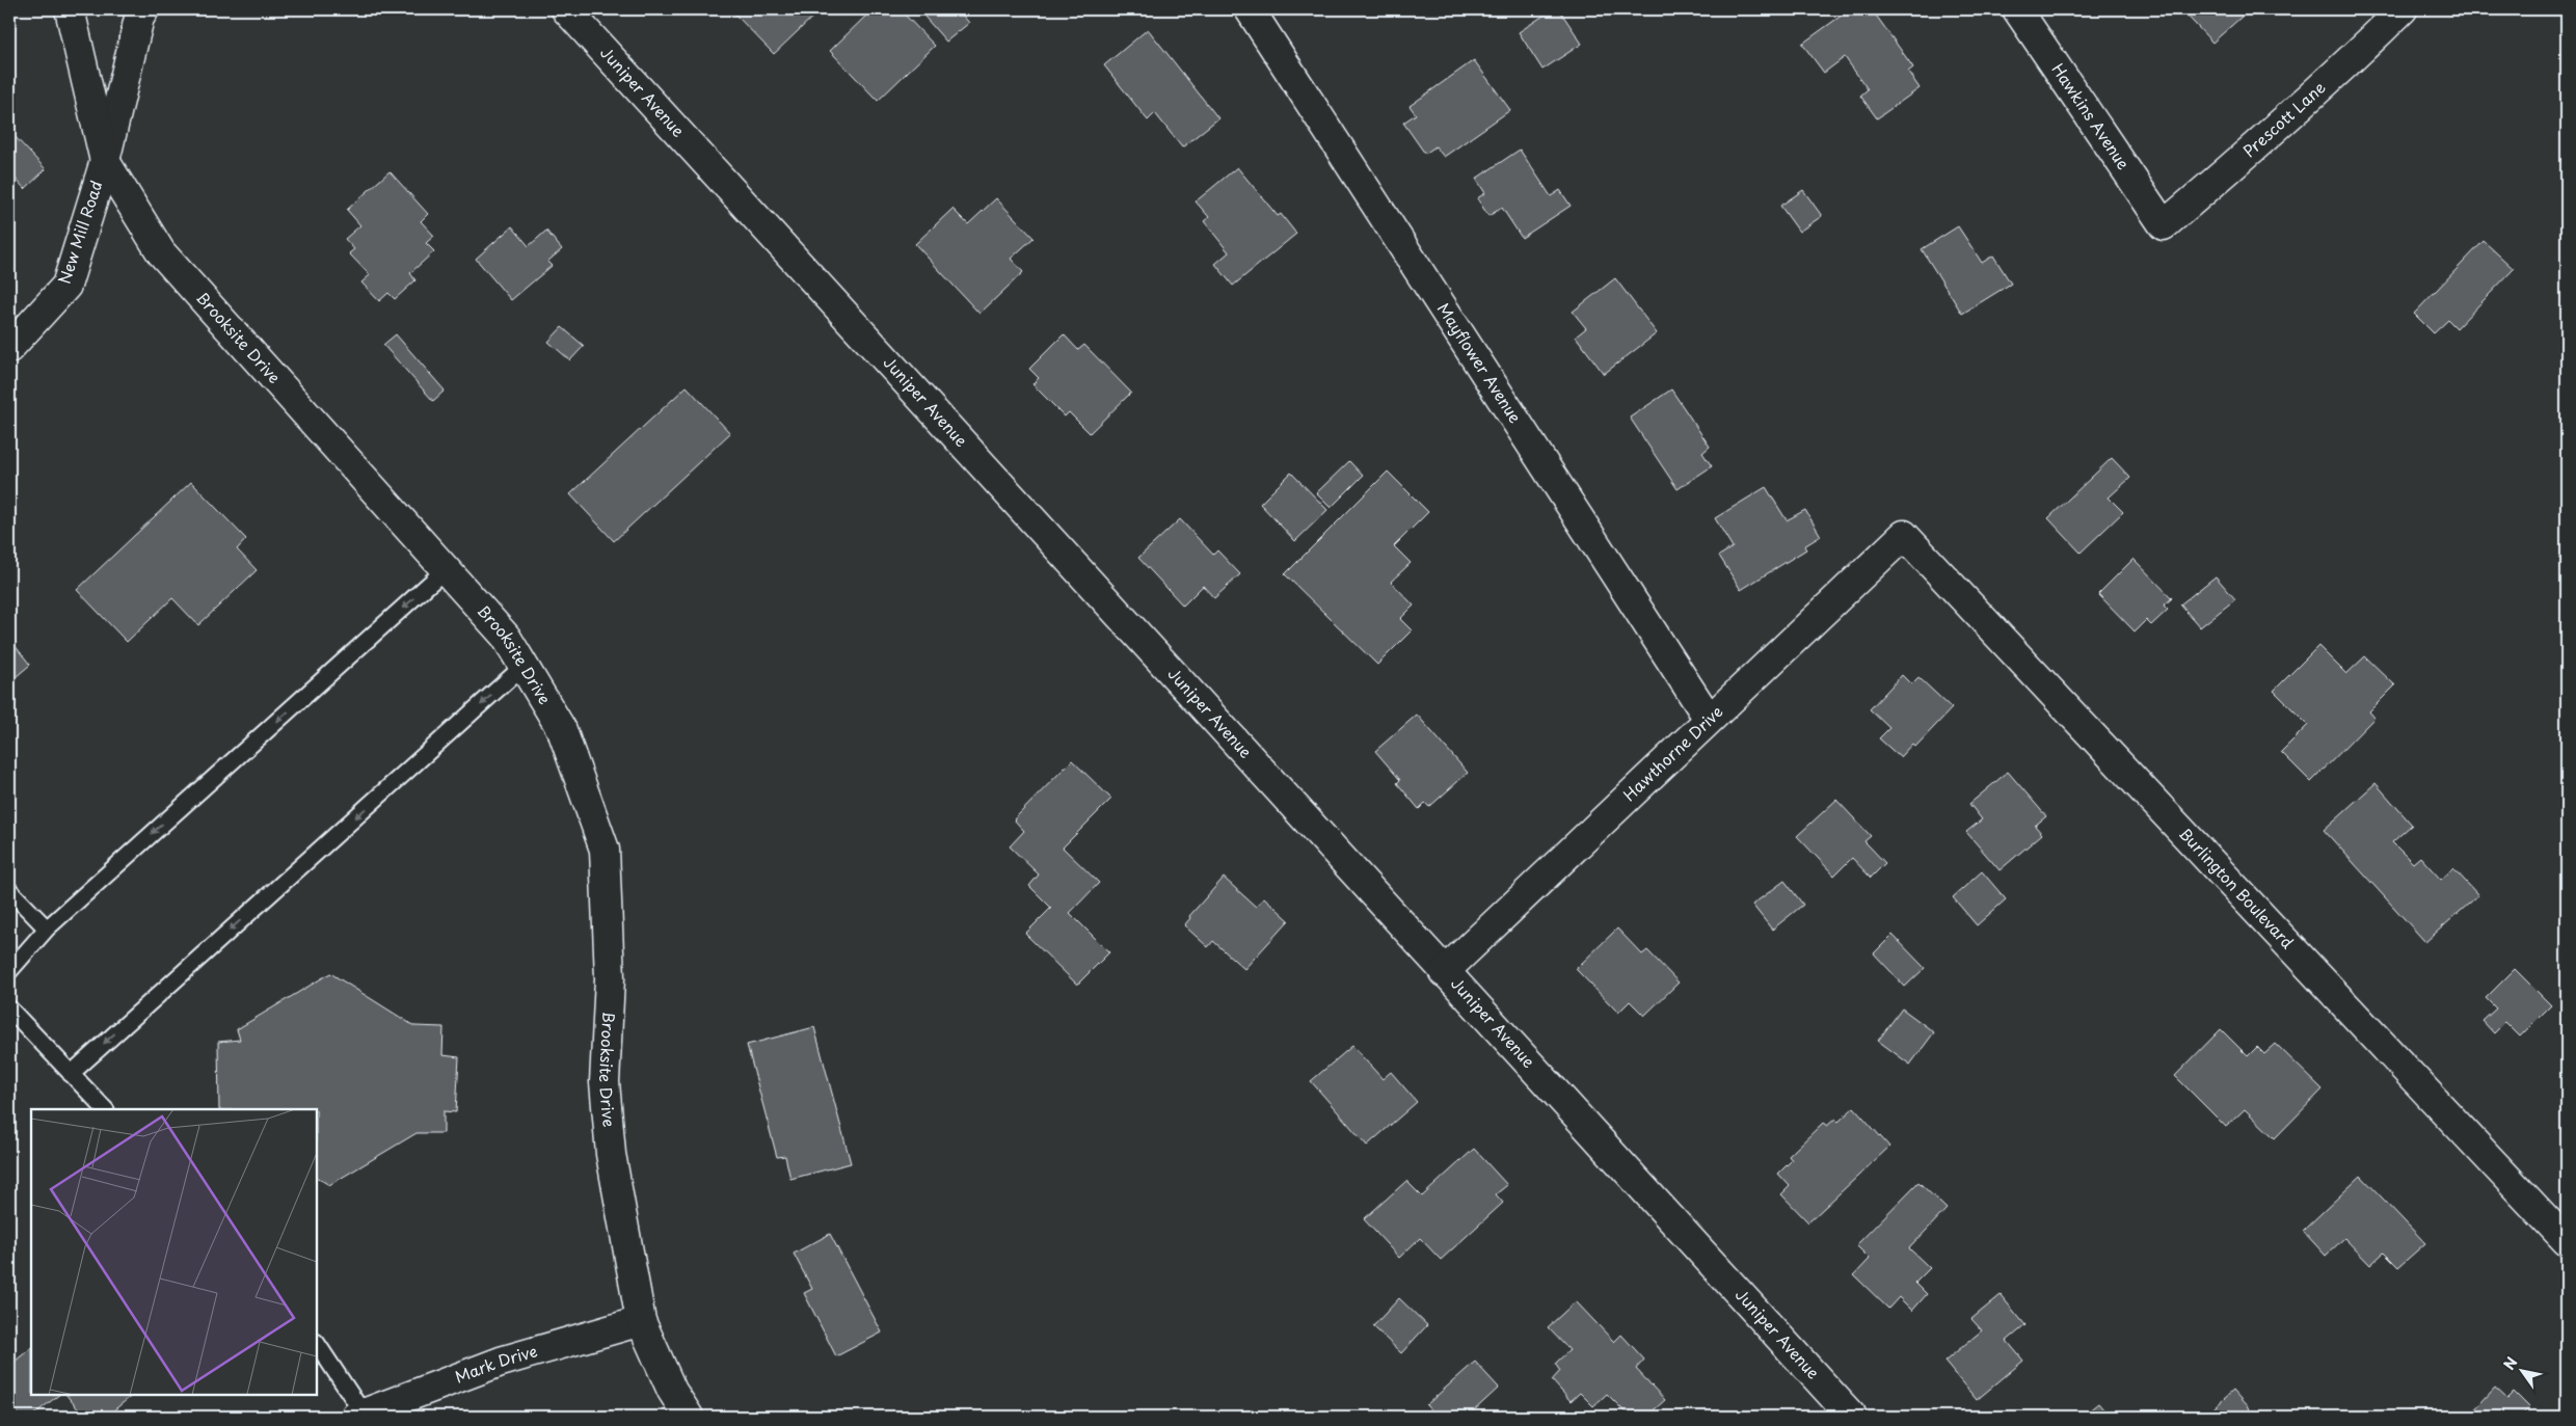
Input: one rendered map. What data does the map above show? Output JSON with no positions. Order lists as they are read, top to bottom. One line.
{"streets":{"street":["Juniper Avenue","Hawkins Avenue","Prescott Lane","New Mill Road","Brooksite Drive","Mayflower Avenue","Hawthorne Drive","Burlington Boulevard","Mark Drive"]},"crossings":[["Juniper Avenue","Hawthorne Drive"],["Hawkins Avenue","Prescott Lane"],["New Mill Road","Brooksite Drive"],["Brooksite Drive","Mark Drive"],["Mayflower Avenue","Hawthorne Drive"],["Hawthorne Drive","Burlington Boulevard"]],"north":"top left"}
